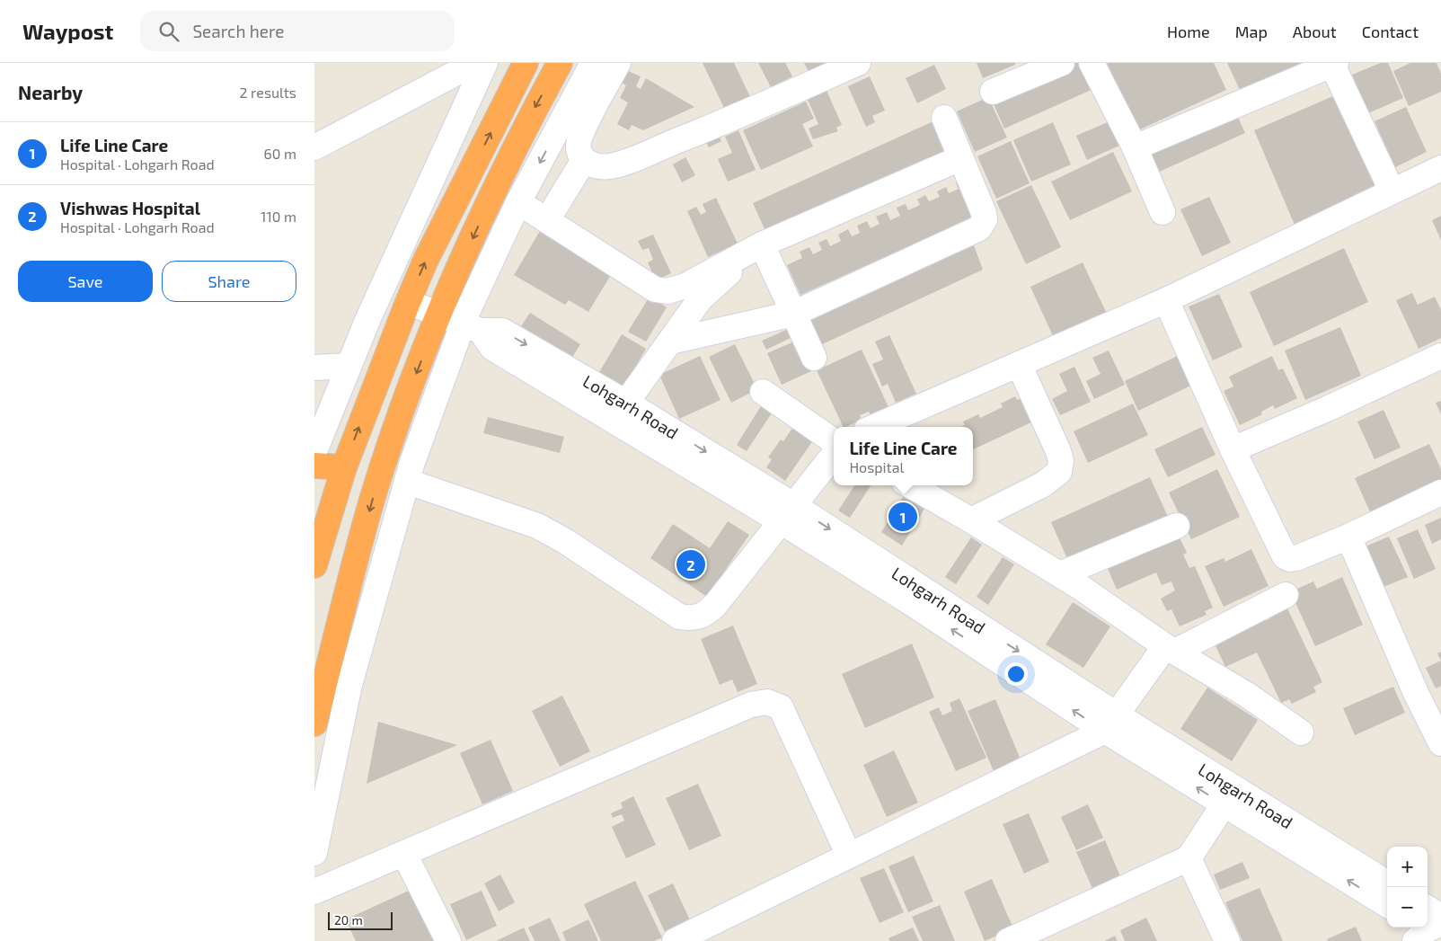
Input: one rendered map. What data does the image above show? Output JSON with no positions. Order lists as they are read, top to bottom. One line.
{"streets":{"street":["Lohgarh Road"]},"scale_bar":"20 m","page":{"header":"Waypost","search":"Search here","nav":["Home","Map","About","Contact"],"heading":["Nearby","2 results"],"list":[{"mark":"1","name":"Life Line Care","note":"Hospital · Lohgarh Road","value":"60 m"},{"mark":"2","name":"Vishwas Hospital","note":"Hospital · Lohgarh Road","value":"110 m"}],"buttons":["Save","Share"],"popup":["Life Line Care","Hospital"],"pins":["1","2"],"map_buttons":["+","−"],"scale":"20 m"}}
